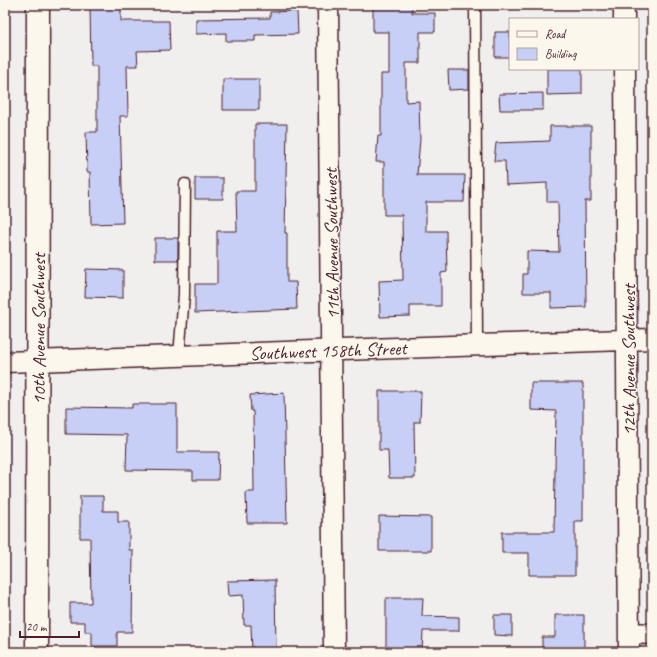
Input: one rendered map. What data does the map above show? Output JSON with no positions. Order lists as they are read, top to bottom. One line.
{"streets":{"street":["11th Avenue Southwest","10th Avenue Southwest","Southwest 158th Street","12th Avenue Southwest"]},"crossings":[["11th Avenue Southwest","Southwest 158th Street"],["10th Avenue Southwest","Southwest 158th Street"],["Southwest 158th Street","12th Avenue Southwest"]],"legend":["Road","Building"],"scale_bar":"20 m"}
